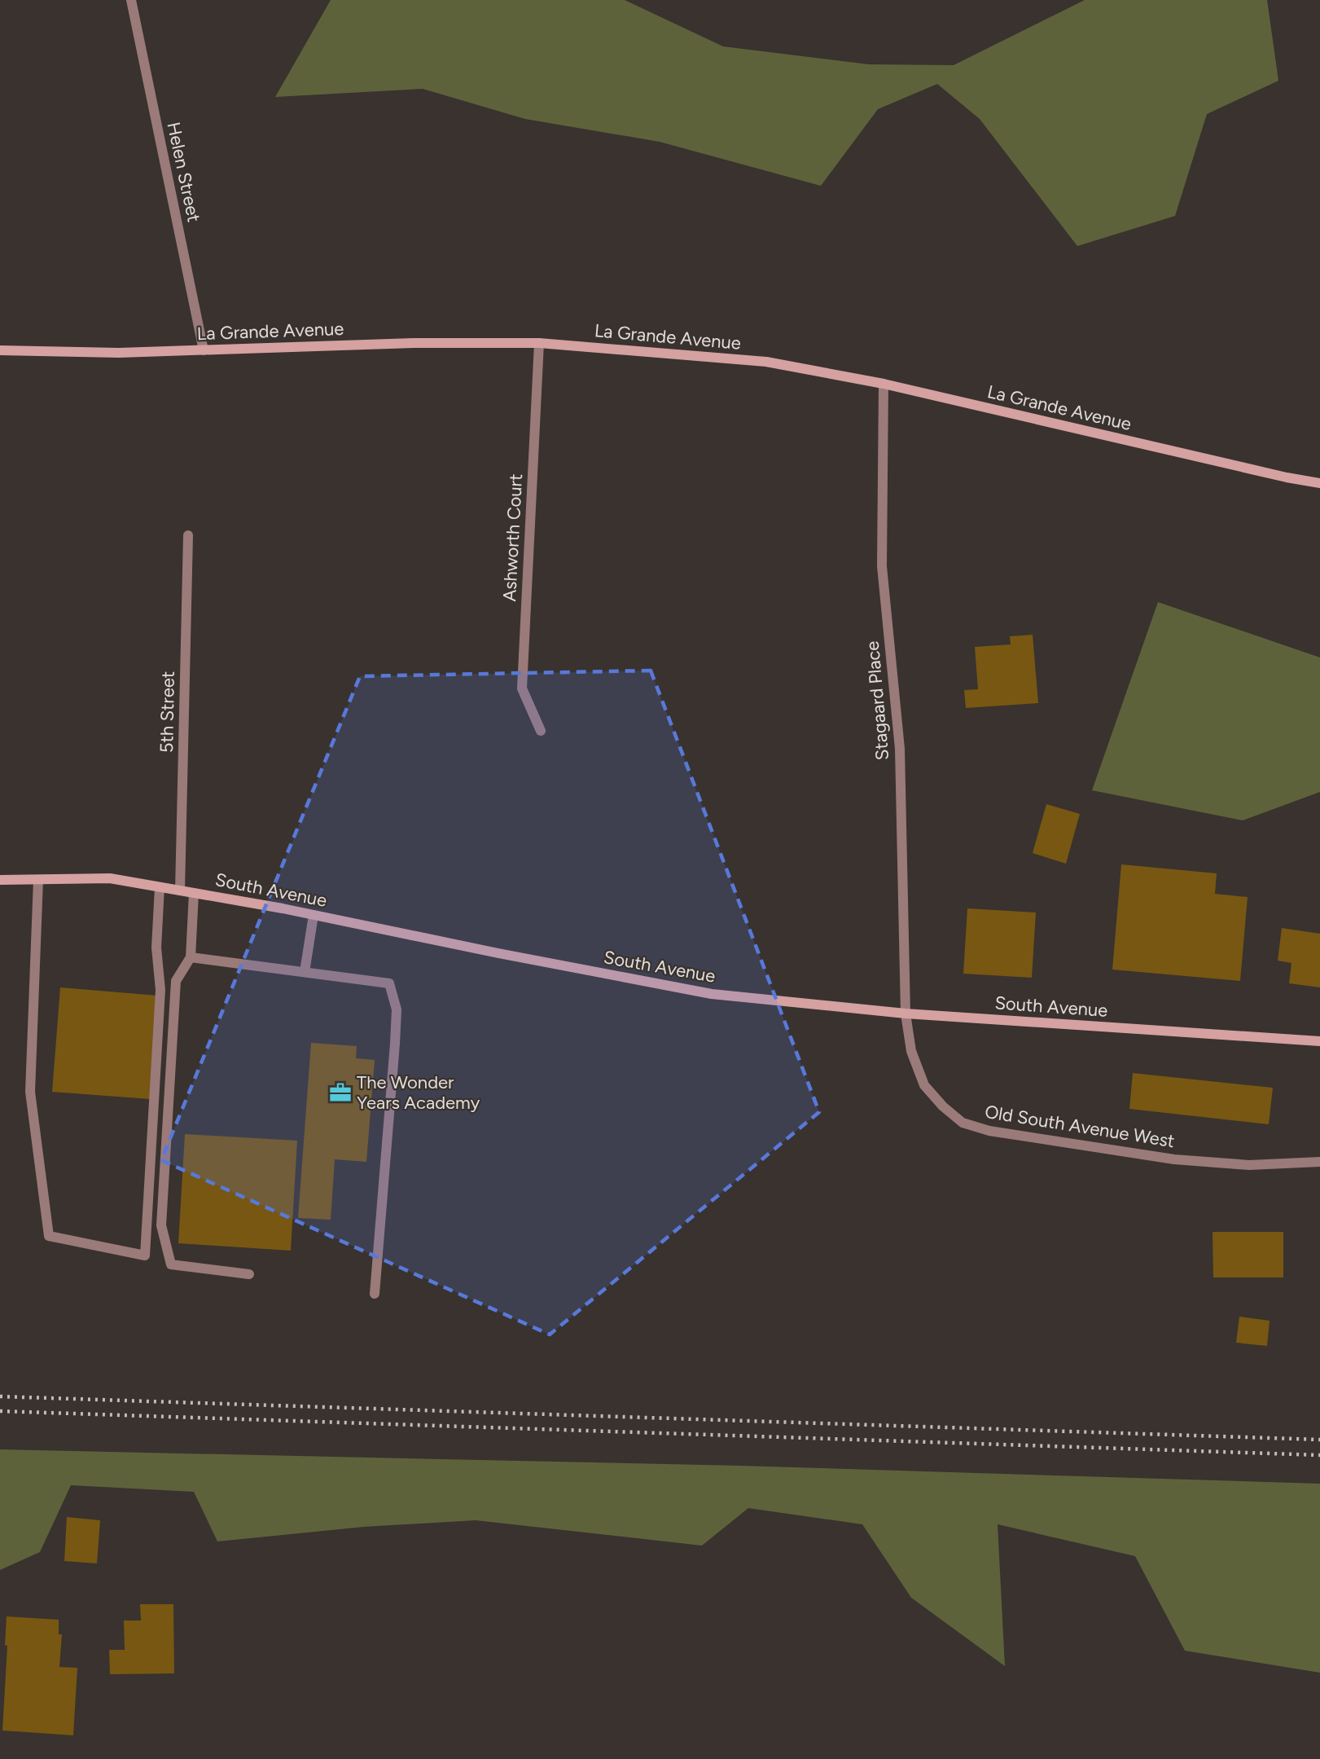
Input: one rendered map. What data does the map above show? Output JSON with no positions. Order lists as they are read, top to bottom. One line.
{"streets":{"main road":["La Grande Avenue","South Avenue"],"street":["Helen Street","Ashworth Court","Stagaard Place","5th Street","Old South Avenue West"]},"crossings":[["Helen Street","La Grande Avenue"],["La Grande Avenue","Ashworth Court"],["La Grande Avenue","Stagaard Place"],["Stagaard Place","South Avenue"],["Stagaard Place","Old South Avenue West"],["5th Street","South Avenue"],["South Avenue","Old South Avenue West"]],"places":{"office":["The Wonder Years Academy"]}}
